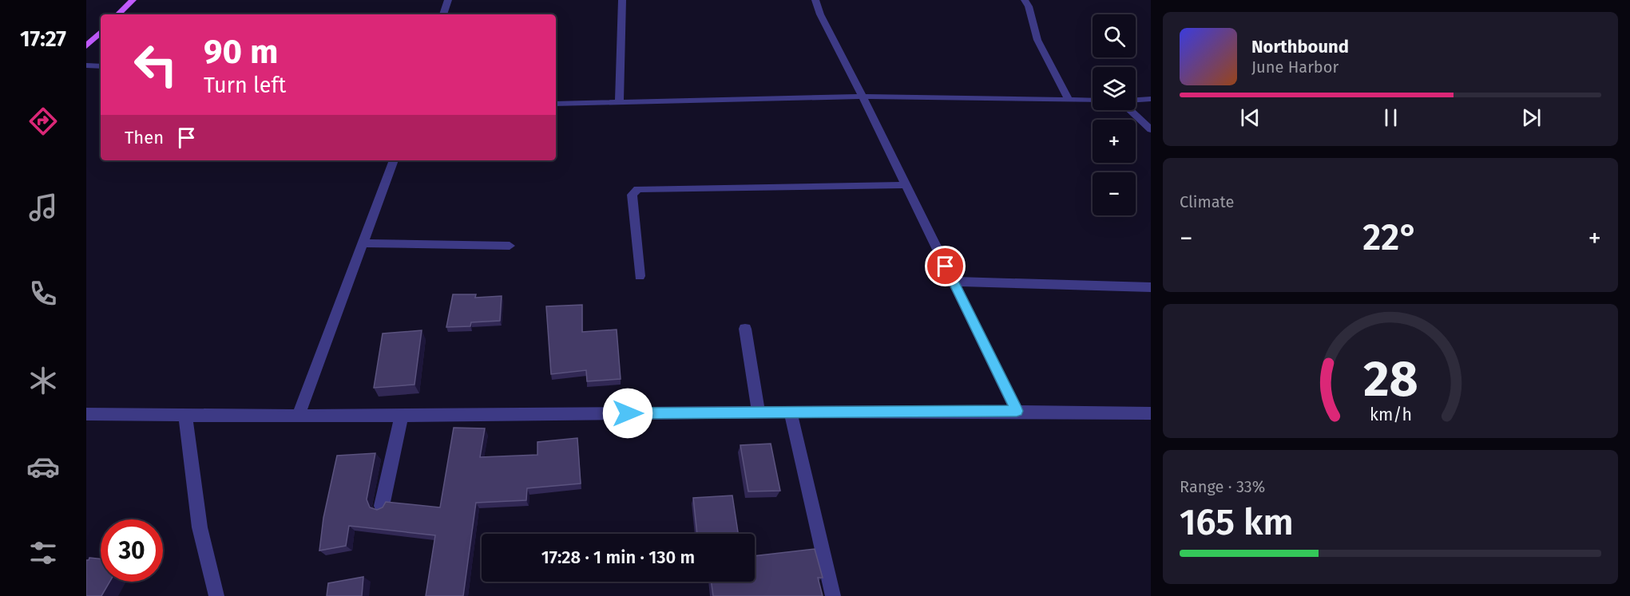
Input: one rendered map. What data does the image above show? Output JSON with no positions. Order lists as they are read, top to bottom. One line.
{"page":{"tabs":"17:27","map_buttons":["+","−"],"turn":["90 m","Turn left"],"song":["Northbound","June Harbor"],"then":"Then","tile":["Climate",["Range · 33%","165 km"]],"heat":["−","22°","+"],"limit":"30","trip":"17:28 · 1 min · 130 m","gauge":["28","km/h"]}}
